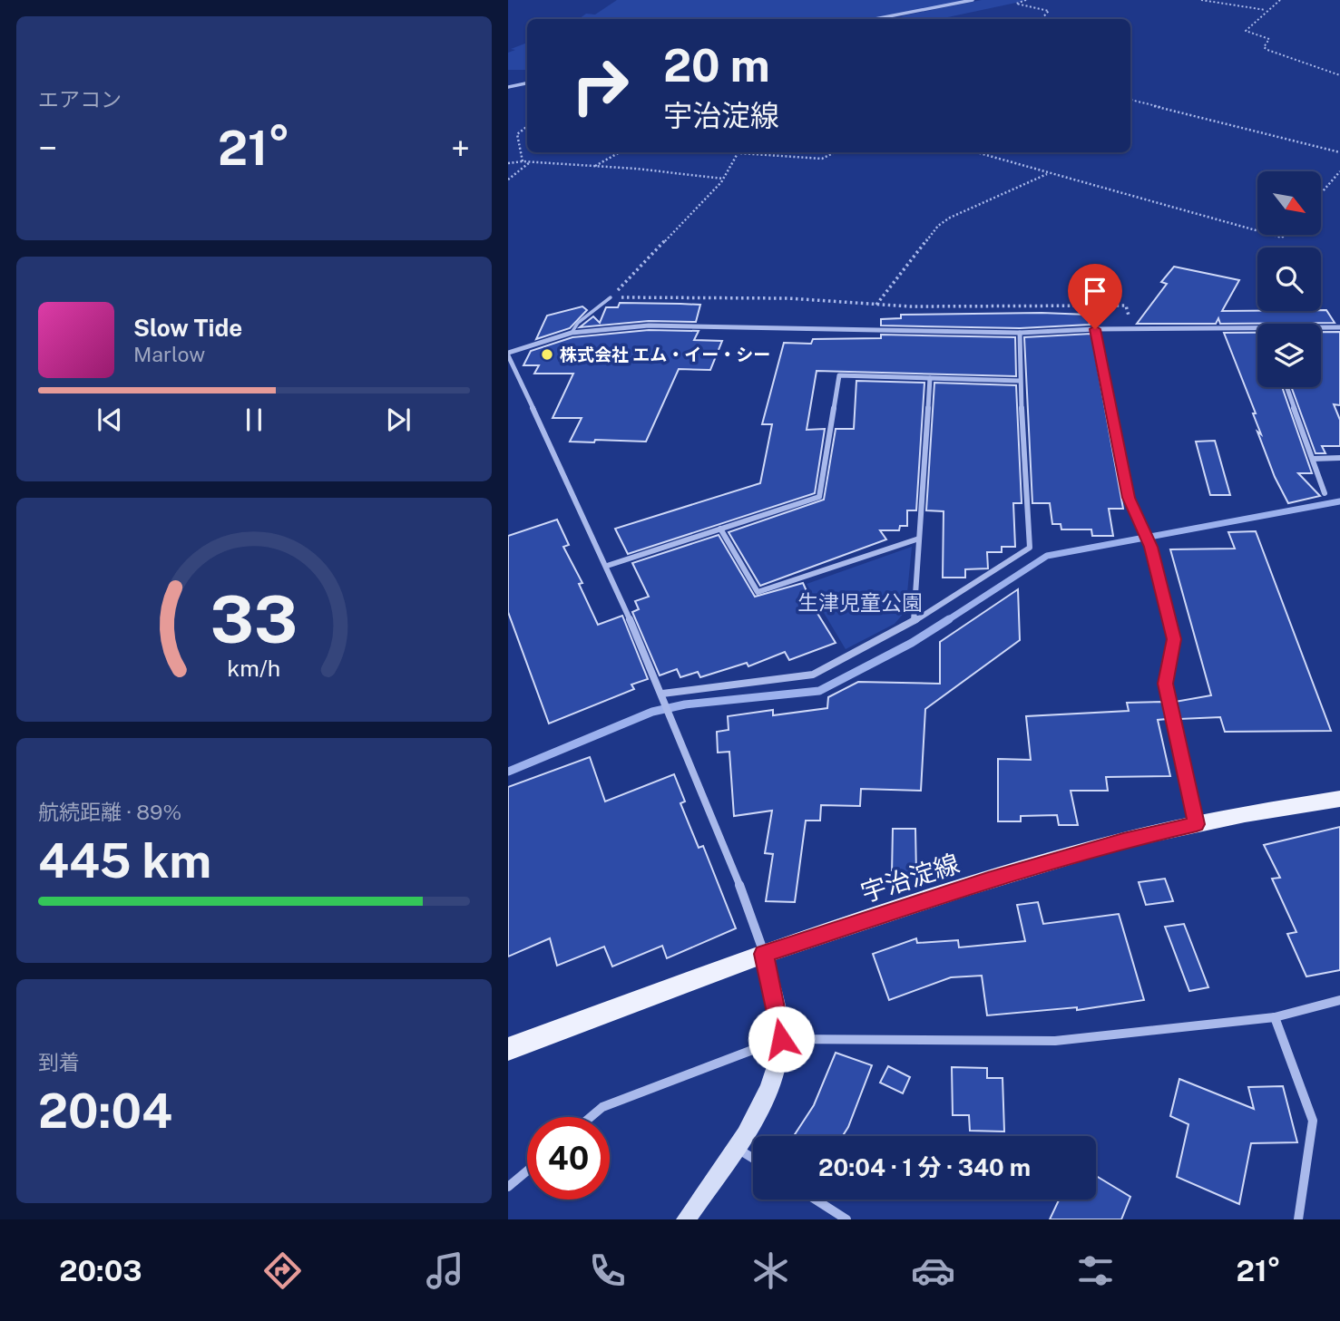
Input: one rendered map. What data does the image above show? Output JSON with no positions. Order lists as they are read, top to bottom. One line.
{"streets":{"main road":["宇治淀線"]},"parks":["生津児童公園"],"places":["株式会社 エム・イー・シー"],"north":"bottom right","page":{"tile":["エアコン",["航続距離 · 89%","445 km"],["到着","20:04"]],"turn":["20 m","宇治淀線"],"heat":["−","21°","+"],"song":["Slow Tide","Marlow"],"limit":"40","trip":"20:04 · 1 分 · 340 m","tabs":["20:03","21°"],"gauge":["33","km/h"]}}
